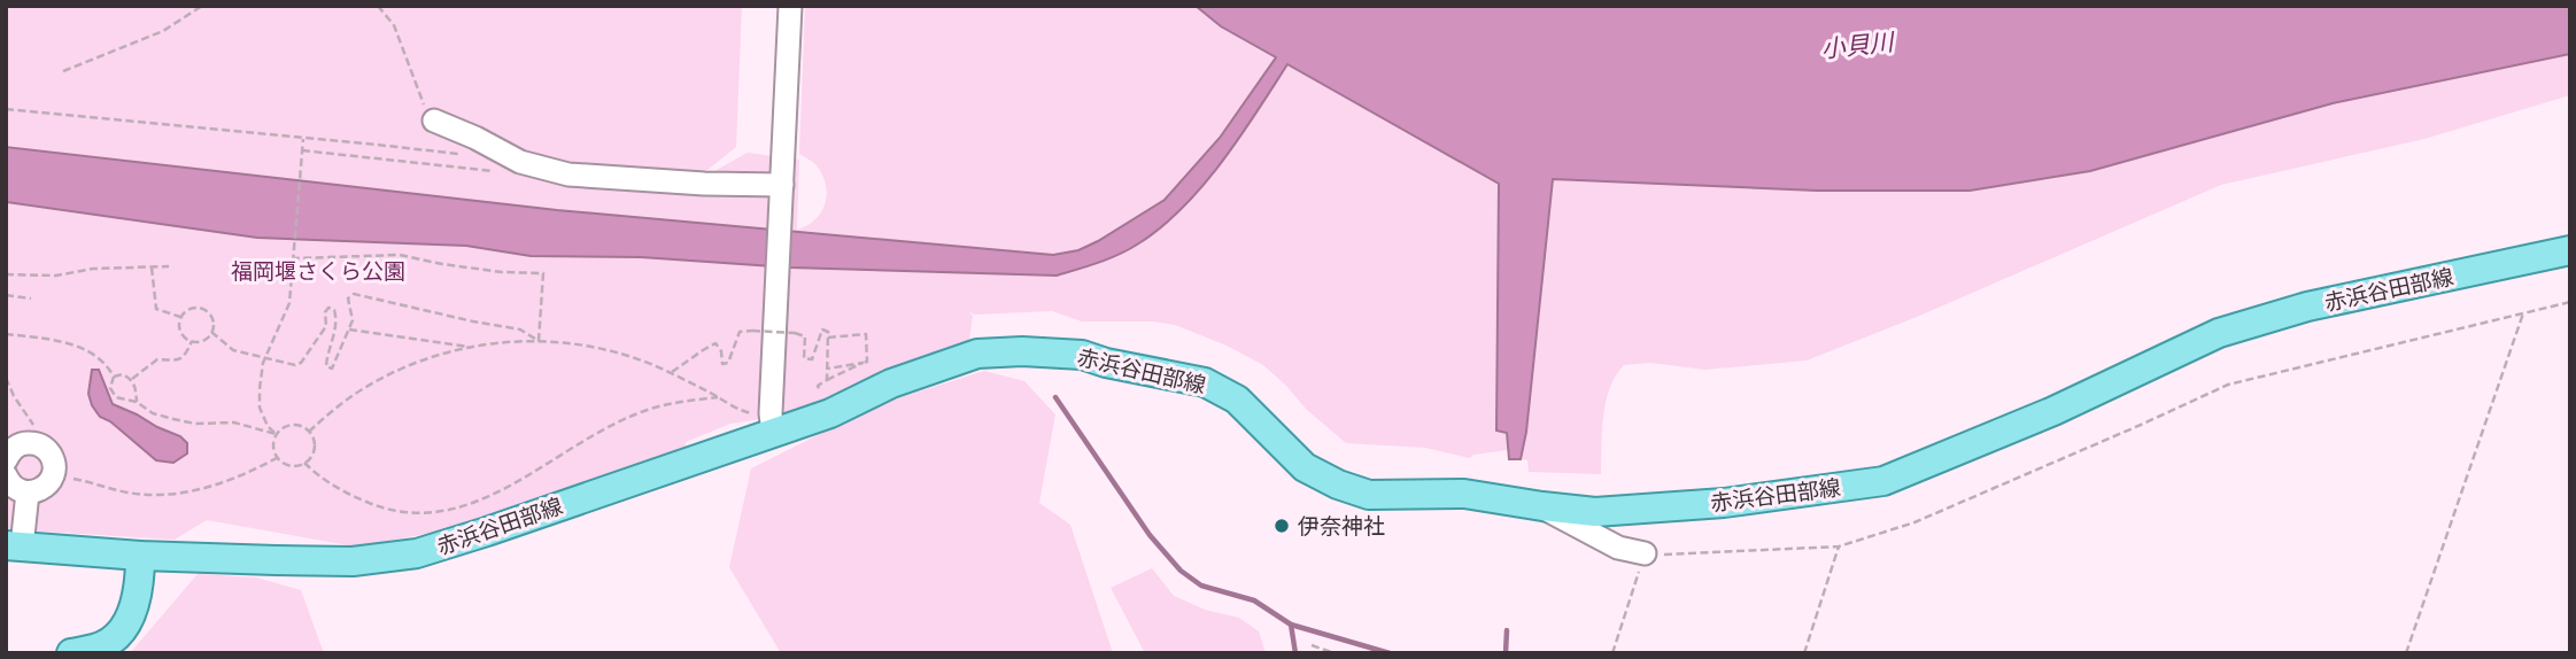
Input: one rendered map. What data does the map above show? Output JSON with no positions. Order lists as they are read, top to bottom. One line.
{"streets":{"main road":["赤浜谷田部線"]},"water":["小貝川"],"parks":["福岡堰さくら公園"],"places":["伊奈神社"]}
